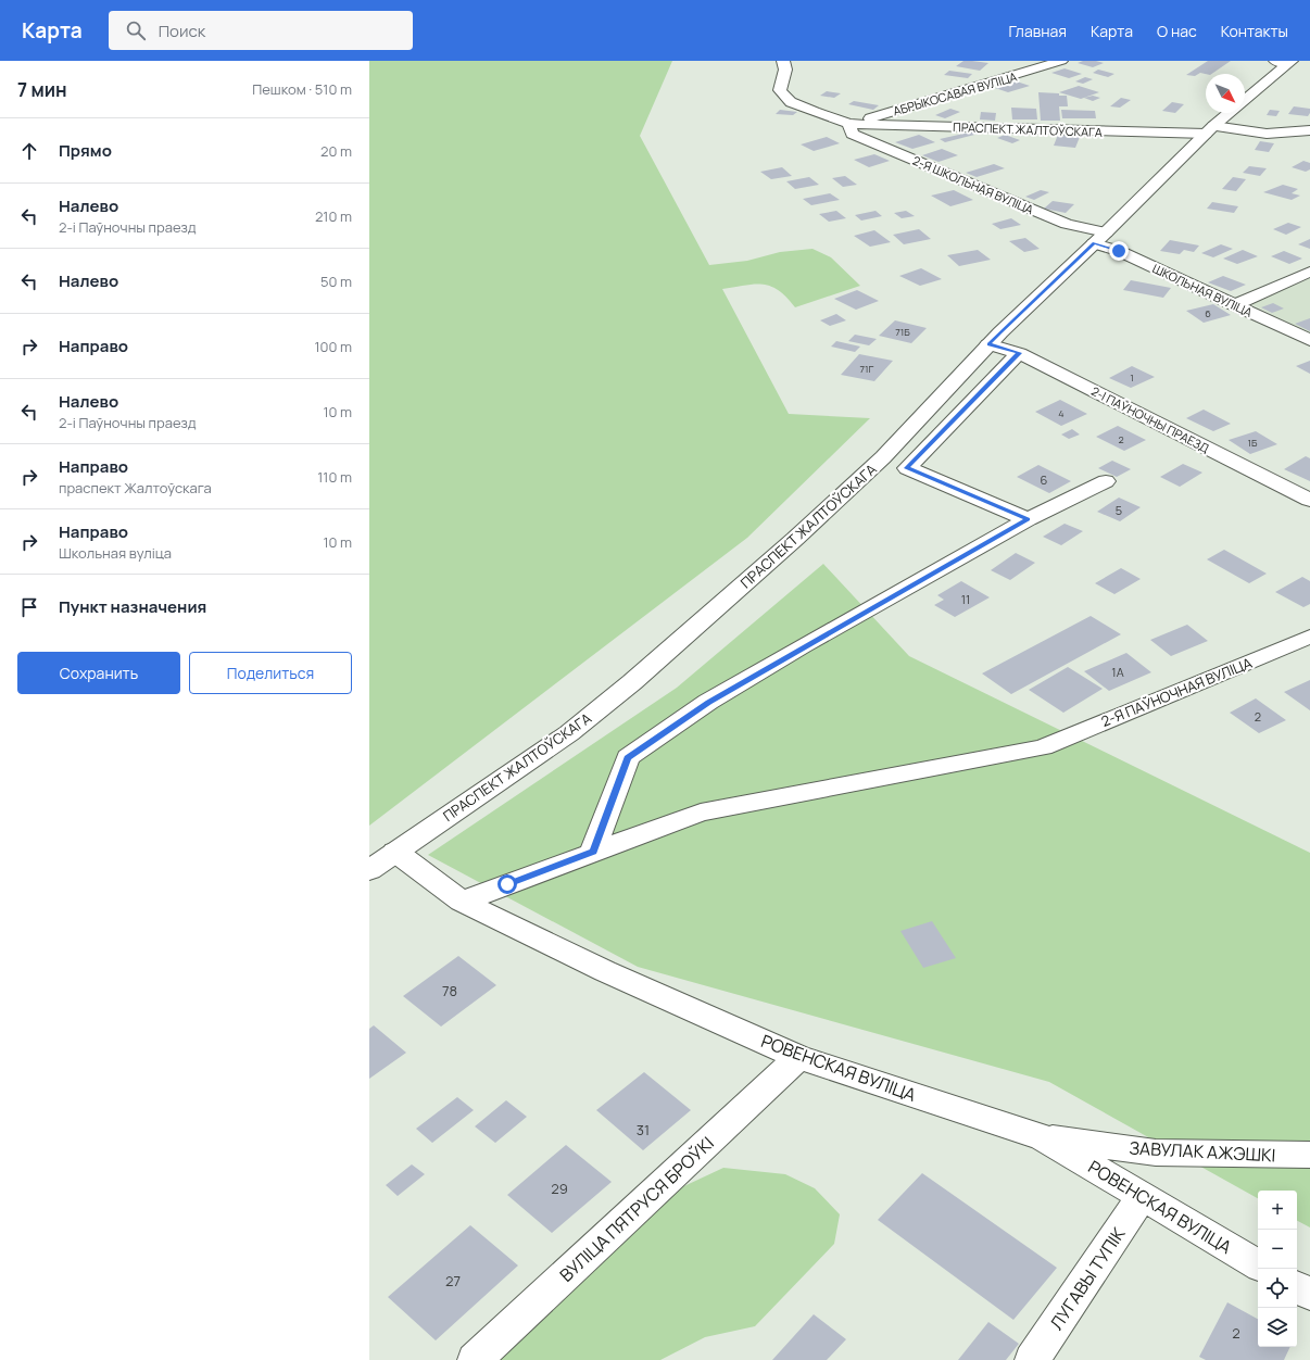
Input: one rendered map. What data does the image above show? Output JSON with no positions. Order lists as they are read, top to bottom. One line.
{"streets":{"street":["АБРЫКОСАВАЯ ВУЛІЦА","ПРАСПЕКТ ЖАЛТОЎСКАГА","2-Я ШКОЛЬНАЯ ВУЛІЦА","ШКОЛЬНАЯ ВУЛІЦА","2-І ПАЎНОЧНЫ ПРАЕЗД","2-Я ПАЎНОЧНАЯ ВУЛІЦА","РОВЕНСКАЯ ВУЛІЦА","ЗАВУЛАК АЖЭШКІ","ВУЛІЦА ПЯТРУСЯ БРОЎКІ","ЛУГАВЫ ТУПІК"]},"crossings":[["АБРЫКОСАВАЯ ВУЛІЦА","ПРАСПЕКТ ЖАЛТОЎСКАГА"],["АБРЫКОСАВАЯ ВУЛІЦА","2-Я ШКОЛЬНАЯ ВУЛІЦА"],["ПРАСПЕКТ ЖАЛТОЎСКАГА","2-Я ШКОЛЬНАЯ ВУЛІЦА"],["ПРАСПЕКТ ЖАЛТОЎСКАГА","ШКОЛЬНАЯ ВУЛІЦА"],["ПРАСПЕКТ ЖАЛТОЎСКАГА","2-І ПАЎНОЧНЫ ПРАЕЗД"],["ПРАСПЕКТ ЖАЛТОЎСКАГА","РОВЕНСКАЯ ВУЛІЦА"],["2-Я ШКОЛЬНАЯ ВУЛІЦА","ШКОЛЬНАЯ ВУЛІЦА"],["2-Я ПАЎНОЧНАЯ ВУЛІЦА","РОВЕНСКАЯ ВУЛІЦА"],["РОВЕНСКАЯ ВУЛІЦА","ЗАВУЛАК АЖЭШКІ"],["РОВЕНСКАЯ ВУЛІЦА","ВУЛІЦА ПЯТРУСЯ БРОЎКІ"],["РОВЕНСКАЯ ВУЛІЦА","ЛУГАВЫ ТУПІК"]],"house_numbers":["6","71Б","71Г","1","4","2","1Б","6","5","11","1А","2","78","31","29","27","2"],"north":"bottom right","page":{"header":"Карта","search":"Поиск","nav":["Главная","Карта","О нас","Контакты"],"heading":["7 мин","Пешком · 510 m"],"list":[["Прямо","20 m"],["Налево","2-і Паўночны праезд","210 m"],["Налево","50 m"],["Направо","100 m"],["Налево","2-і Паўночны праезд","10 m"],["Направо","праспект Жалтоўскага","110 m"],["Направо","Школьная вуліца","10 m"],"Пункт назначения"],"buttons":["Сохранить","Поделиться"],"map_buttons":["+","−"]}}
